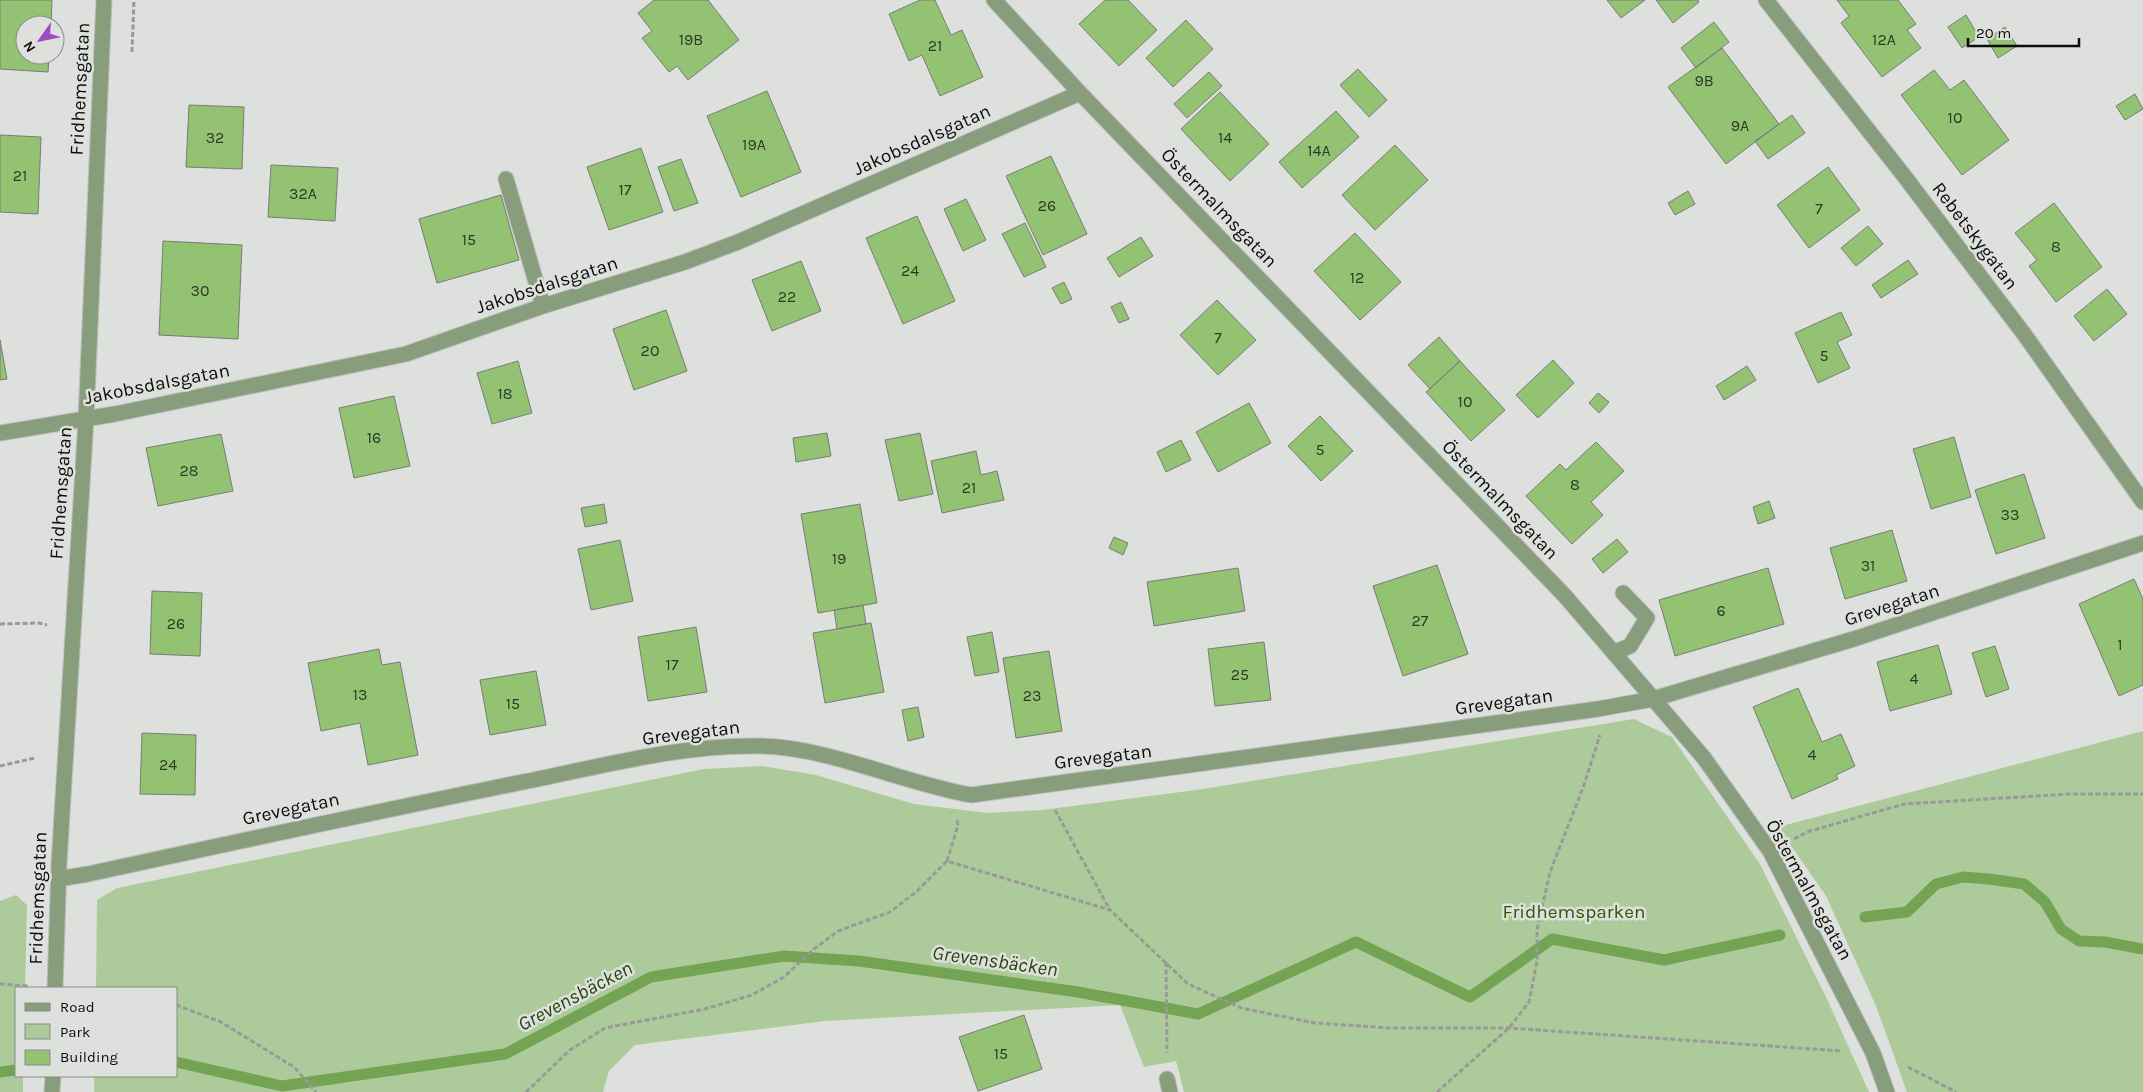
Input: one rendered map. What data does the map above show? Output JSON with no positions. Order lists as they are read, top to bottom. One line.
{"streets":{"street":["Fridhemsgatan","Jakobsdalsgatan","Östermalmsgatan","Rebetskygatan","Grevegatan"]},"crossings":[["Fridhemsgatan","Jakobsdalsgatan"],["Fridhemsgatan","Grevegatan"],["Jakobsdalsgatan","Östermalmsgatan"],["Östermalmsgatan","Grevegatan"]],"water":["Grevensbäcken"],"parks":["Fridhemsparken"],"house_numbers":["19B","12A","21","9B","10","9A","32","14","19A","14A","21","17","32A","26","7","15","8","24","12","30","22","7","20","5","18","10","16","5","28","8","21","33","19","31","6","27","26","1","17","25","4","13","23","15","4","24","15"],"legend":["Road","Park","Building"],"scale_bar":"20 m","north":"bottom left"}
